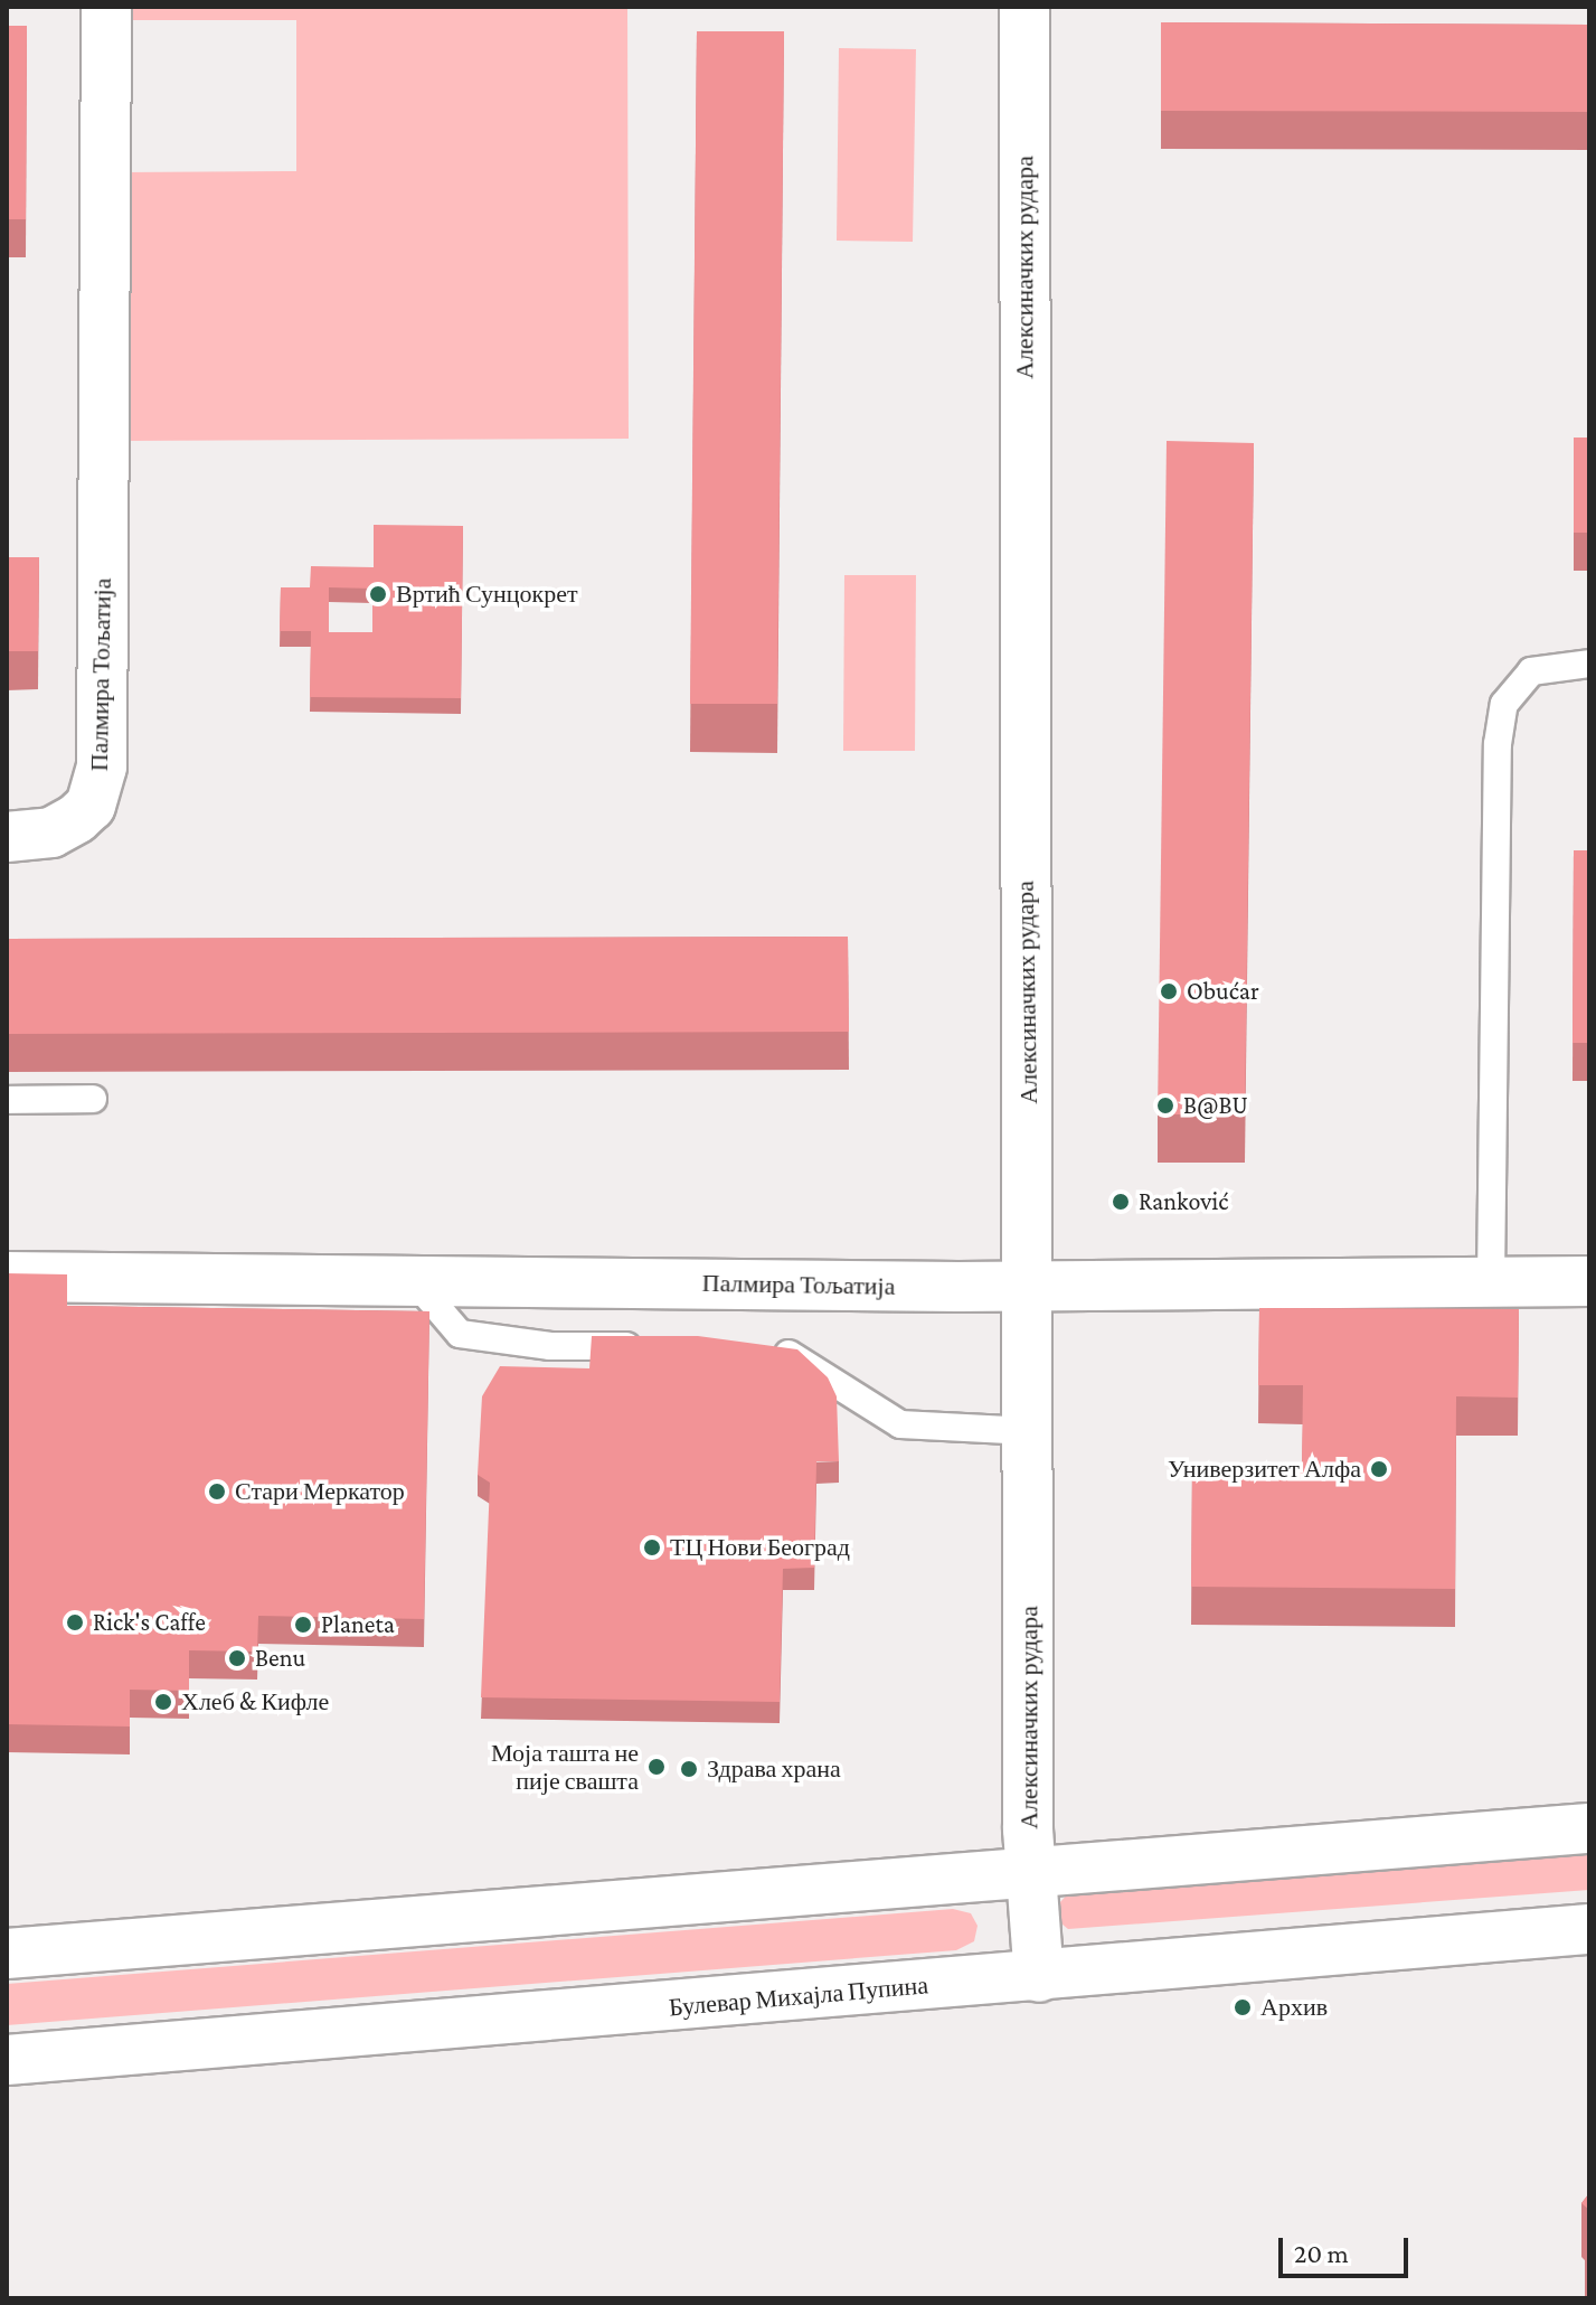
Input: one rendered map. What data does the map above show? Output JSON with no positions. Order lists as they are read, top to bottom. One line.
{"streets":{"street":["Алексиначких рудара","Палмира Тољатија","Булевар Михајла Пупина"]},"crossings":[["Алексиначких рудара","Палмира Тољатија"],["Алексиначких рудара","Булевар Михајла Пупина"]],"places":["Вртић Сунцокрет","Obućar","B@BU","Ranković","Универзитет Алфа","Стари Меркатор","ТЦ Нови Београд","Rick's Caffe","Planeta","Benu","Хлеб & Кифле","Моја ташта не пије свашта","Здрава храна","Архив"],"scale_bar":"20 m"}
